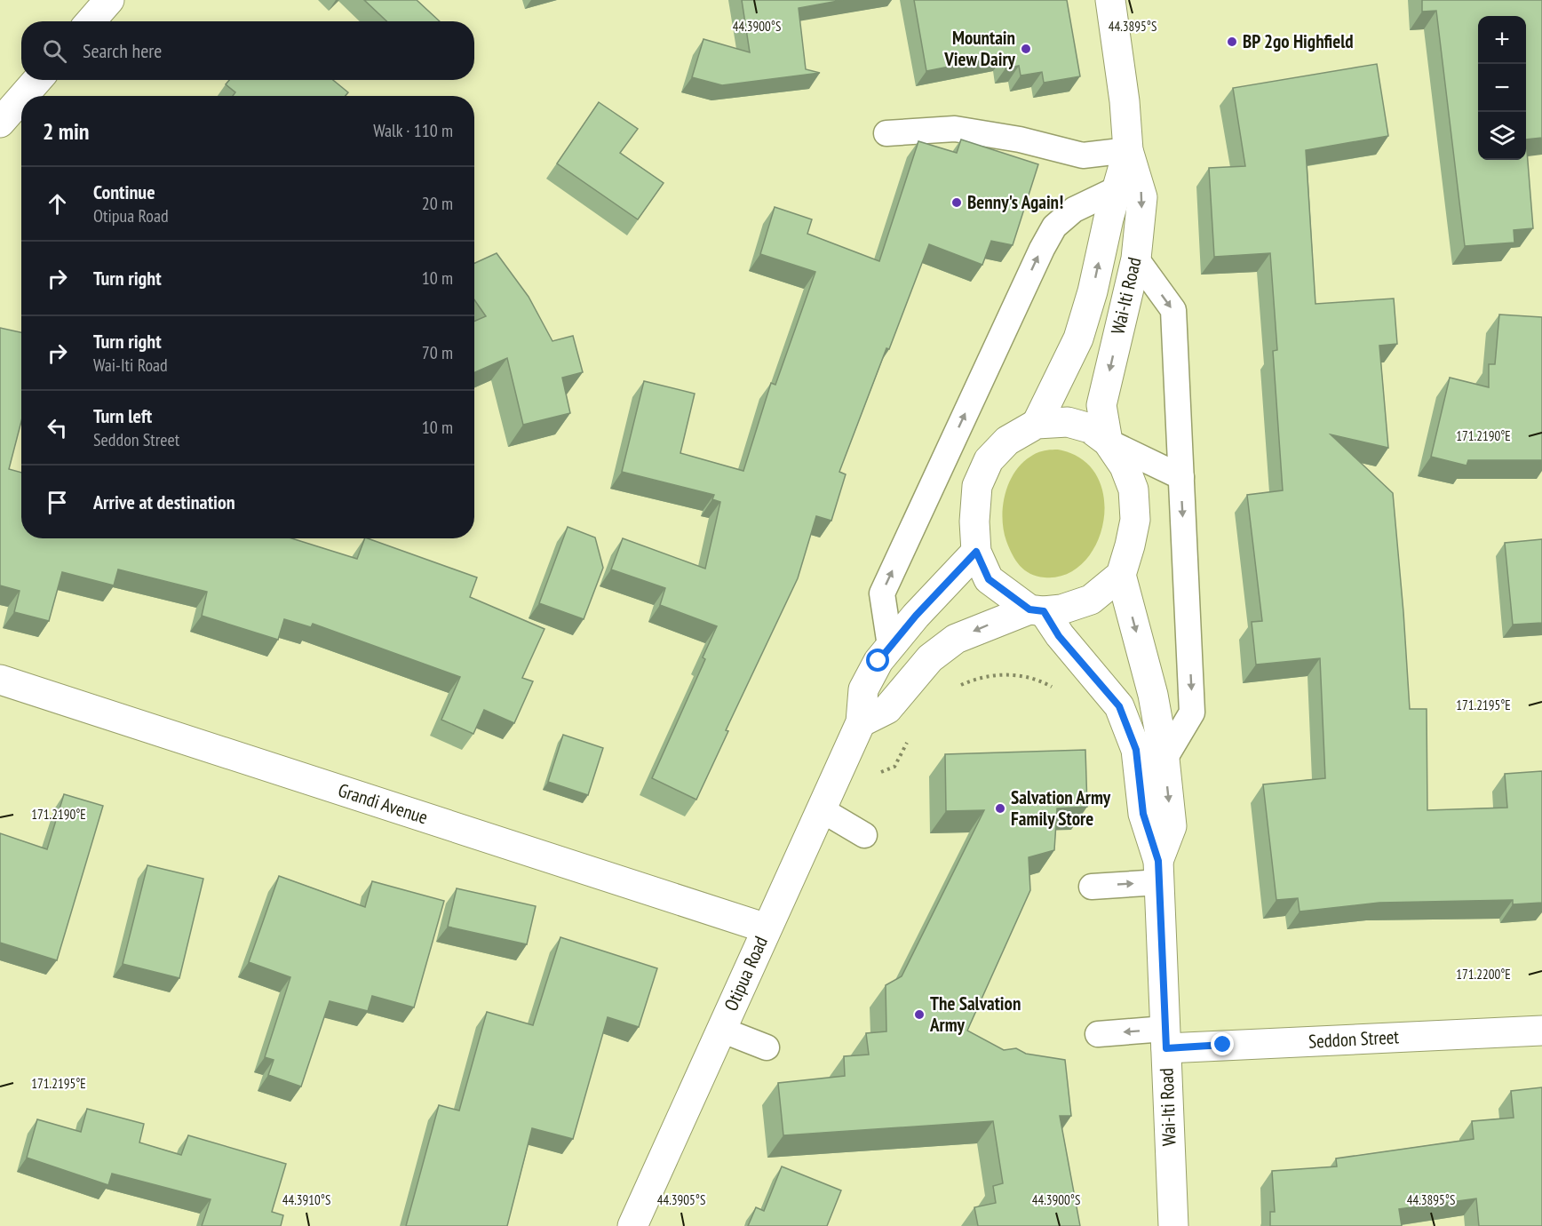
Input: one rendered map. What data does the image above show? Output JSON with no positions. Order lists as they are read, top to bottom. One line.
{"streets":{"street":["Wai-Iti Road","Grandi Avenue","Otipua Road","Seddon Street"]},"crossings":[["Wai-Iti Road","Otipua Road"],["Wai-Iti Road","Seddon Street"],["Grandi Avenue","Otipua Road"]],"places":["BP 2go Highfield","Mountain View Dairy","Benny's Again!","Salvation Army Family Store","The Salvation Army"],"page":{"map_buttons":["+","−"],"search":"Search here","heading":["2 min","Walk · 110 m"],"list":[["Continue","Otipua Road","20 m"],["Turn right","10 m"],["Turn right","Wai-Iti Road","70 m"],["Turn left","Seddon Street","10 m"],"Arrive at destination"]},"coordinates":["44.3900°S","44.3895°S","171.2190°E","171.2195°E","171.2200°E","44.3910°S","44.3905°S"]}
